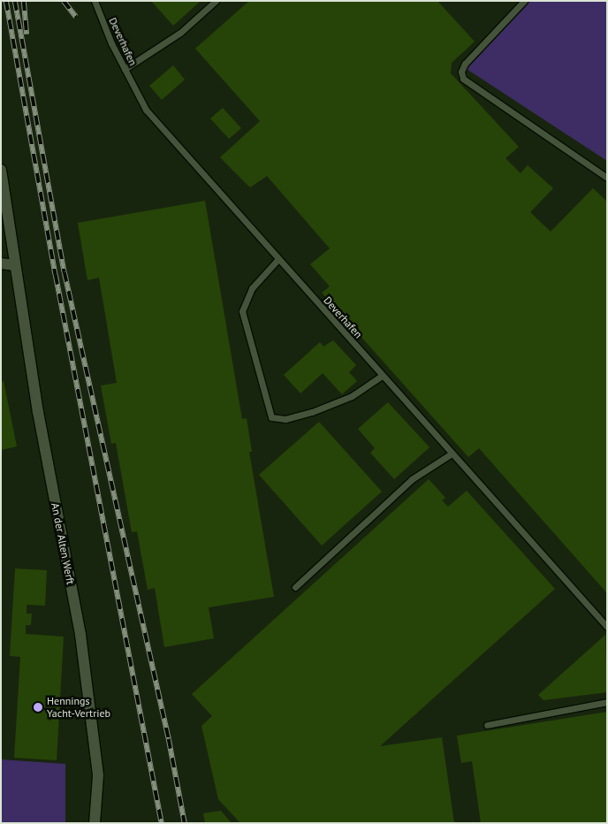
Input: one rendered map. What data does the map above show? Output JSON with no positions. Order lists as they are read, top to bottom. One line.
{"streets":{"street":["An der Alten Werft"],"lane":["Deverhafen"]},"places":["Hennings Yacht-Vertrieb"]}
